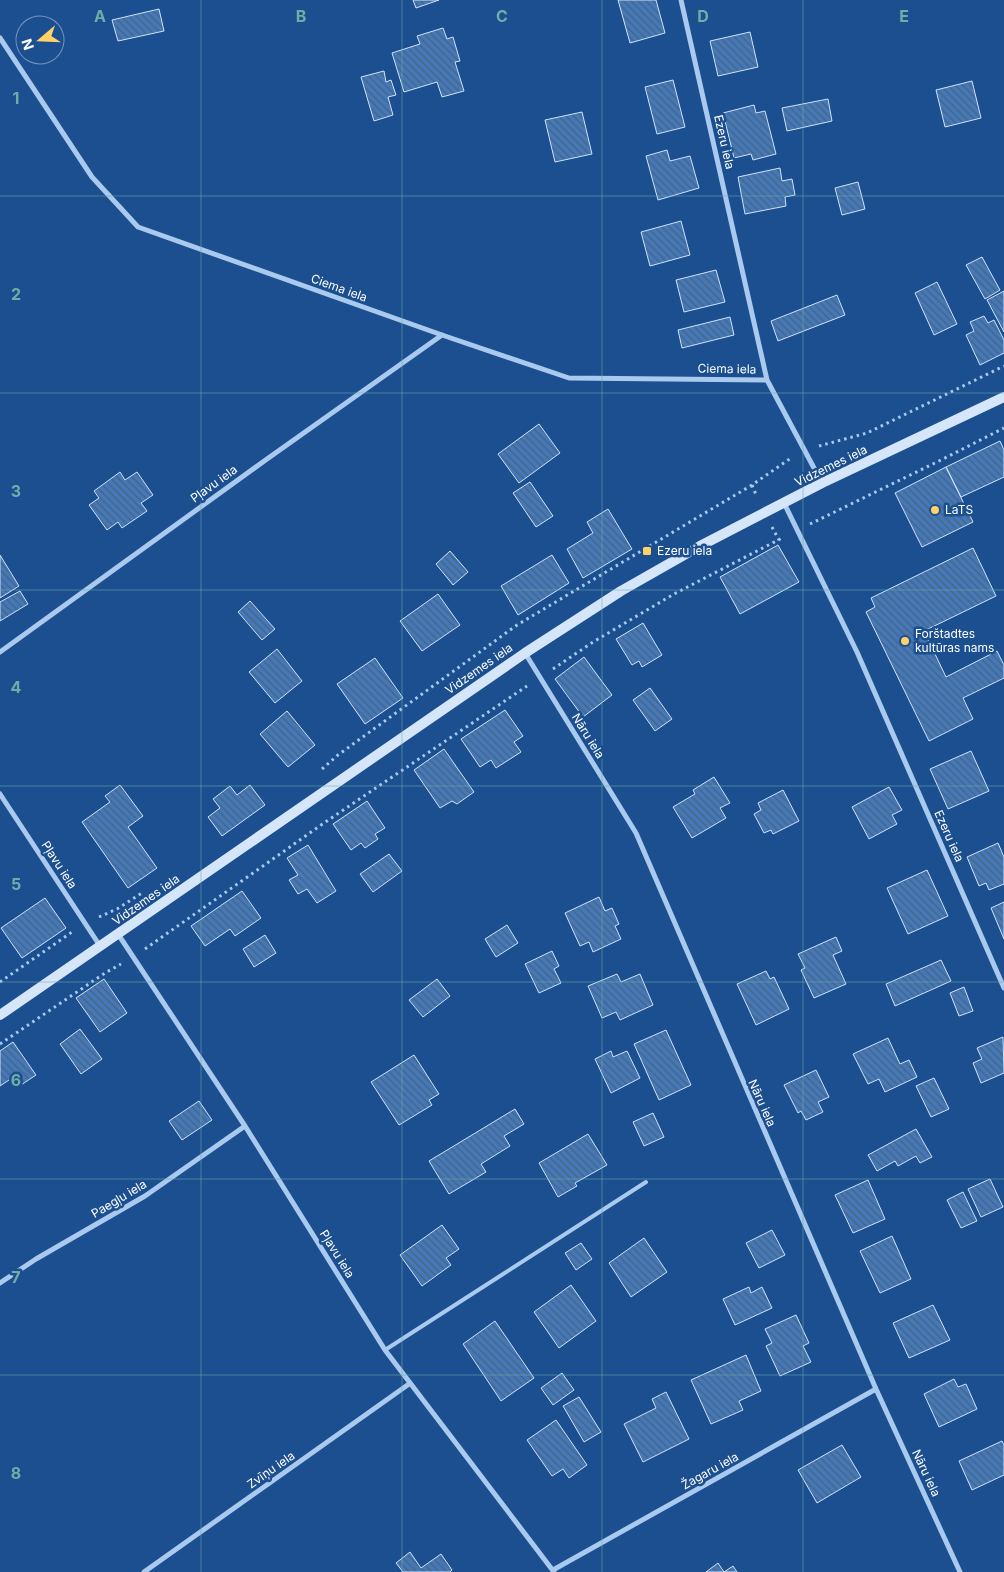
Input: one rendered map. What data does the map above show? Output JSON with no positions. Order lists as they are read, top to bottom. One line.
{"streets":{"street":["Ezeru iela","Ciema iela","Vidzemes iela","Pļavu iela","Nāru iela","Paegļu iela","Zvīņu iela","Žagaru iela"]},"crossings":[["Ezeru iela","Ciema iela"],["Ezeru iela","Vidzemes iela"],["Ciema iela","Pļavu iela"],["Vidzemes iela","Pļavu iela"],["Vidzemes iela","Nāru iela"],["Pļavu iela","Paegļu iela"],["Pļavu iela","Zvīņu iela"],["Pļavu iela","Žagaru iela"],["Nāru iela","Žagaru iela"]],"places":{"other":["LaTS","Forštadtes kultūras nams"],"transit":["Ezeru iela"]},"north":"left","grid":{"columns":["A","B","C","D","E"],"rows":["1","2","3","4","5","6","7","8"]}}
